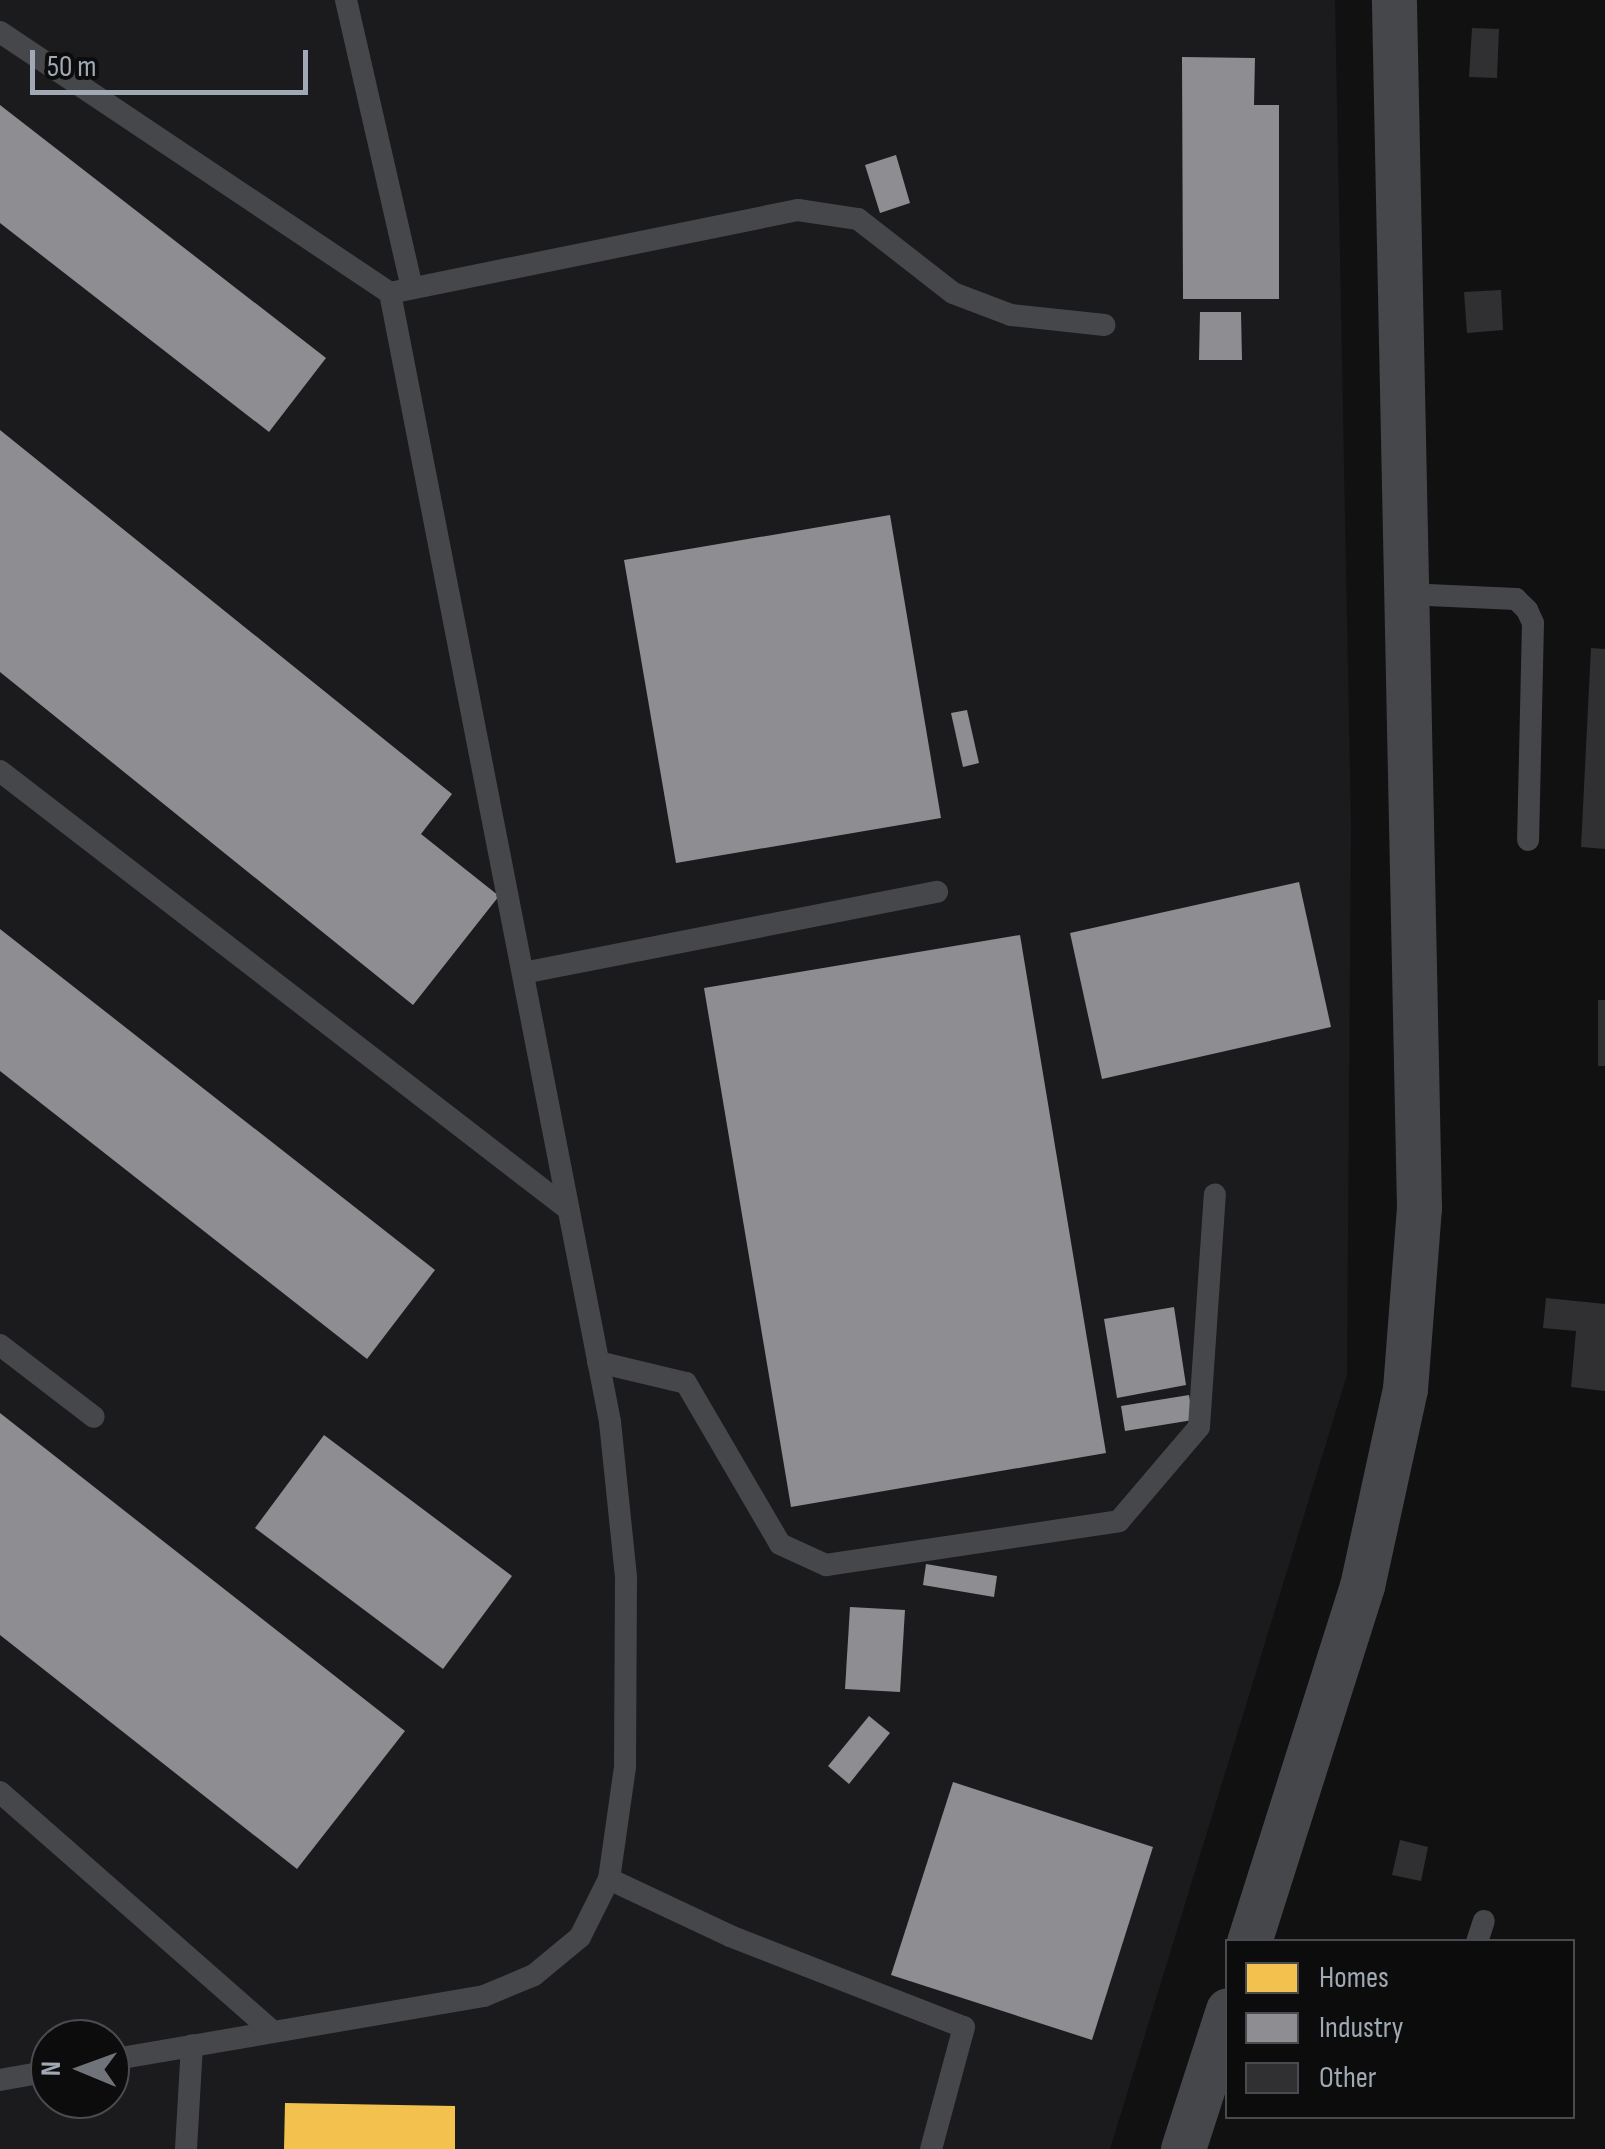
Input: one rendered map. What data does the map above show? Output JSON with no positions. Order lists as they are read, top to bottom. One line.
{"legend":["Homes","Industry","Other"],"scale_bar":"50 m","north":"left"}
